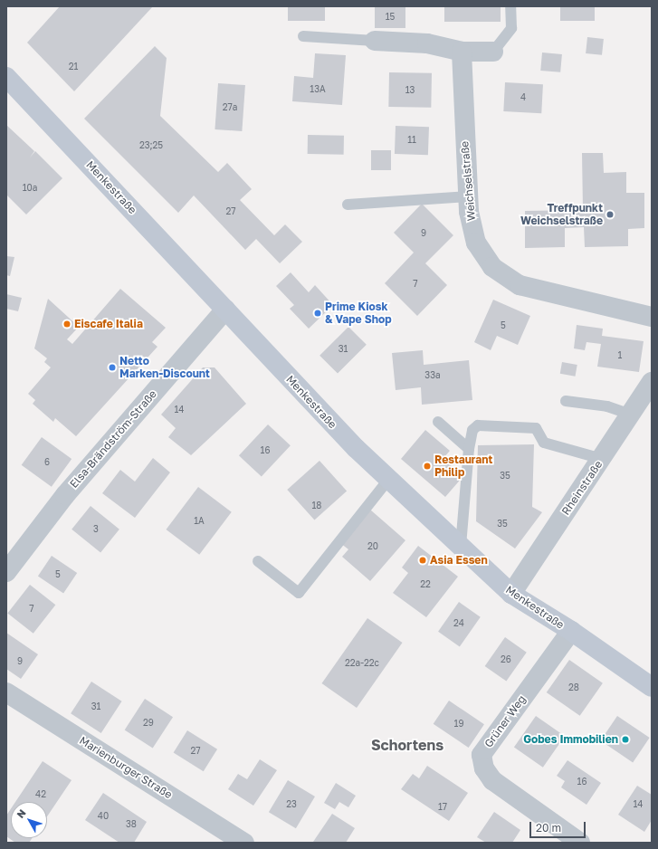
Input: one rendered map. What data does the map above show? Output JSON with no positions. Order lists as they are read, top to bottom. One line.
{"streets":{"street":["Weichselstraße","Menkestraße","Elsa-Brändström-Straße","Rheinstraße","Grüner Weg","Marienburger Straße"]},"crossings":[["Menkestraße","Elsa-Brändström-Straße"],["Menkestraße","Rheinstraße"],["Menkestraße","Grüner Weg"]],"districts":["Schortens"],"places":["Treffpunkt Weichselstraße","Prime Kiosk & Vape Shop","Eiscafe Italia","Netto Marken-Discount","Restaurant Philip","Asia Essen","Gobes Immobilien"],"house_numbers":["15","21","13A","13","4","27a","11","23;25","10a","27","9","7","5","31","1","33a","14","16","6","35","18","1A","35","3","20","5","22","7","24","26","9","22a-22c","28","31","29","19","27","16","42","23","14","17","40","38"],"scale_bar":"20 m","north":"top left"}
